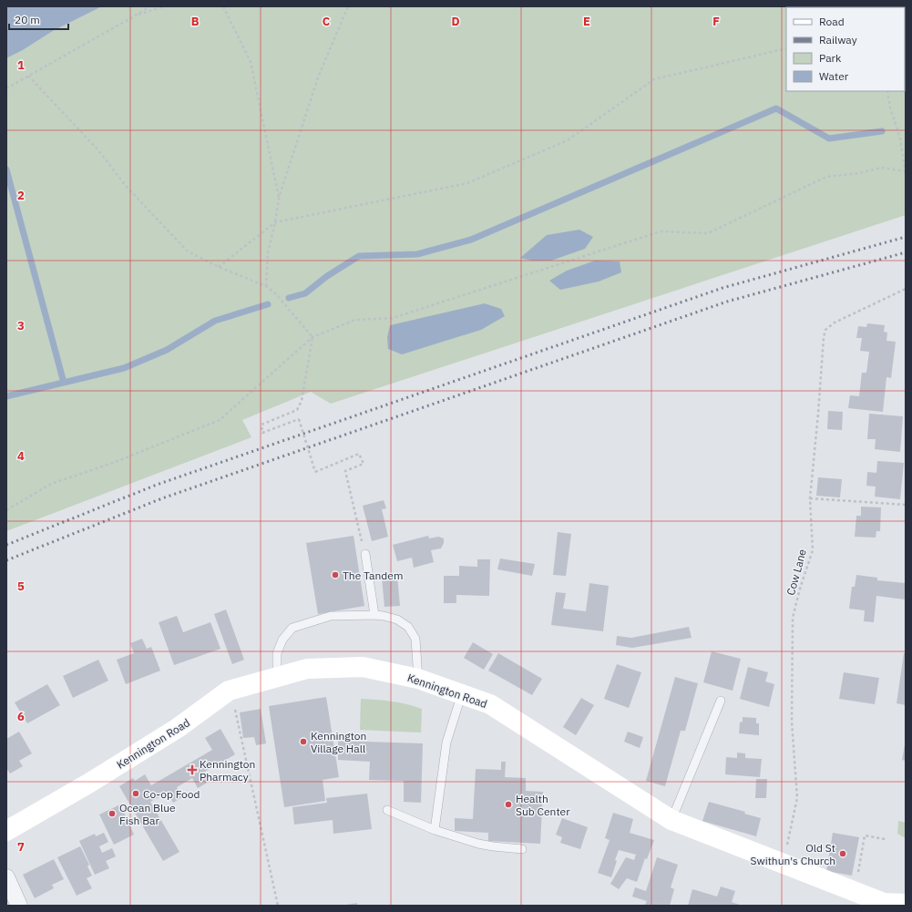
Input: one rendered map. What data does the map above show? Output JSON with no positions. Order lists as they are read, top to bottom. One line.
{"streets":{"street":["Kennington Road"],"path":["Cow Lane"]},"crossings":[["Cow Lane","Kennington Road"]],"places":{"other":["The Tandem","Kennington Village Hall","Co-op Food","Health Sub Center","Ocean Blue Fish Bar","Old St Swithun's Church"],"health":["Kennington Pharmacy"]},"legend":["Road","Railway","Park","Water"],"scale_bar":"20 m","grid":{"columns":["B","C","D","E","F"],"rows":["1","2","3","4","5","6","7"]}}
